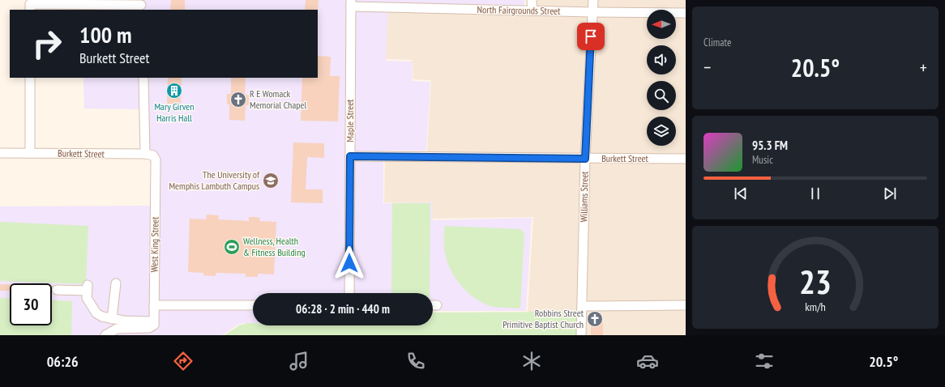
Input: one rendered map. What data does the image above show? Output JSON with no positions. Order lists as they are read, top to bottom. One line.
{"streets":{"street":["North Fairgrounds Street","Maple Street","Burkett Street","Williams Street","West King Street"]},"crossings":[["North Fairgrounds Street","Maple Street"],["North Fairgrounds Street","Williams Street"],["Maple Street","Burkett Street"],["Burkett Street","Williams Street"],["Burkett Street","West King Street"]],"places":{"building":["Mary Girven Harris Hall"],"church":["R E Womack Memorial Chapel","Robbins Street Primitive Baptist Church"],"school or university":["The University of Memphis Lambuth Campus"],"sports":["Wellness, Health & Fitness Building"]},"north":"left","page":{"tile":"Climate","turn":["100 m","Burkett Street"],"heat":["−","20.5°","+"],"song":["95.3 FM","Music"],"limit":"30","trip":"06:28 · 2 min · 440 m","tabs":["06:26","20.5°"],"gauge":["23","km/h"]}}
